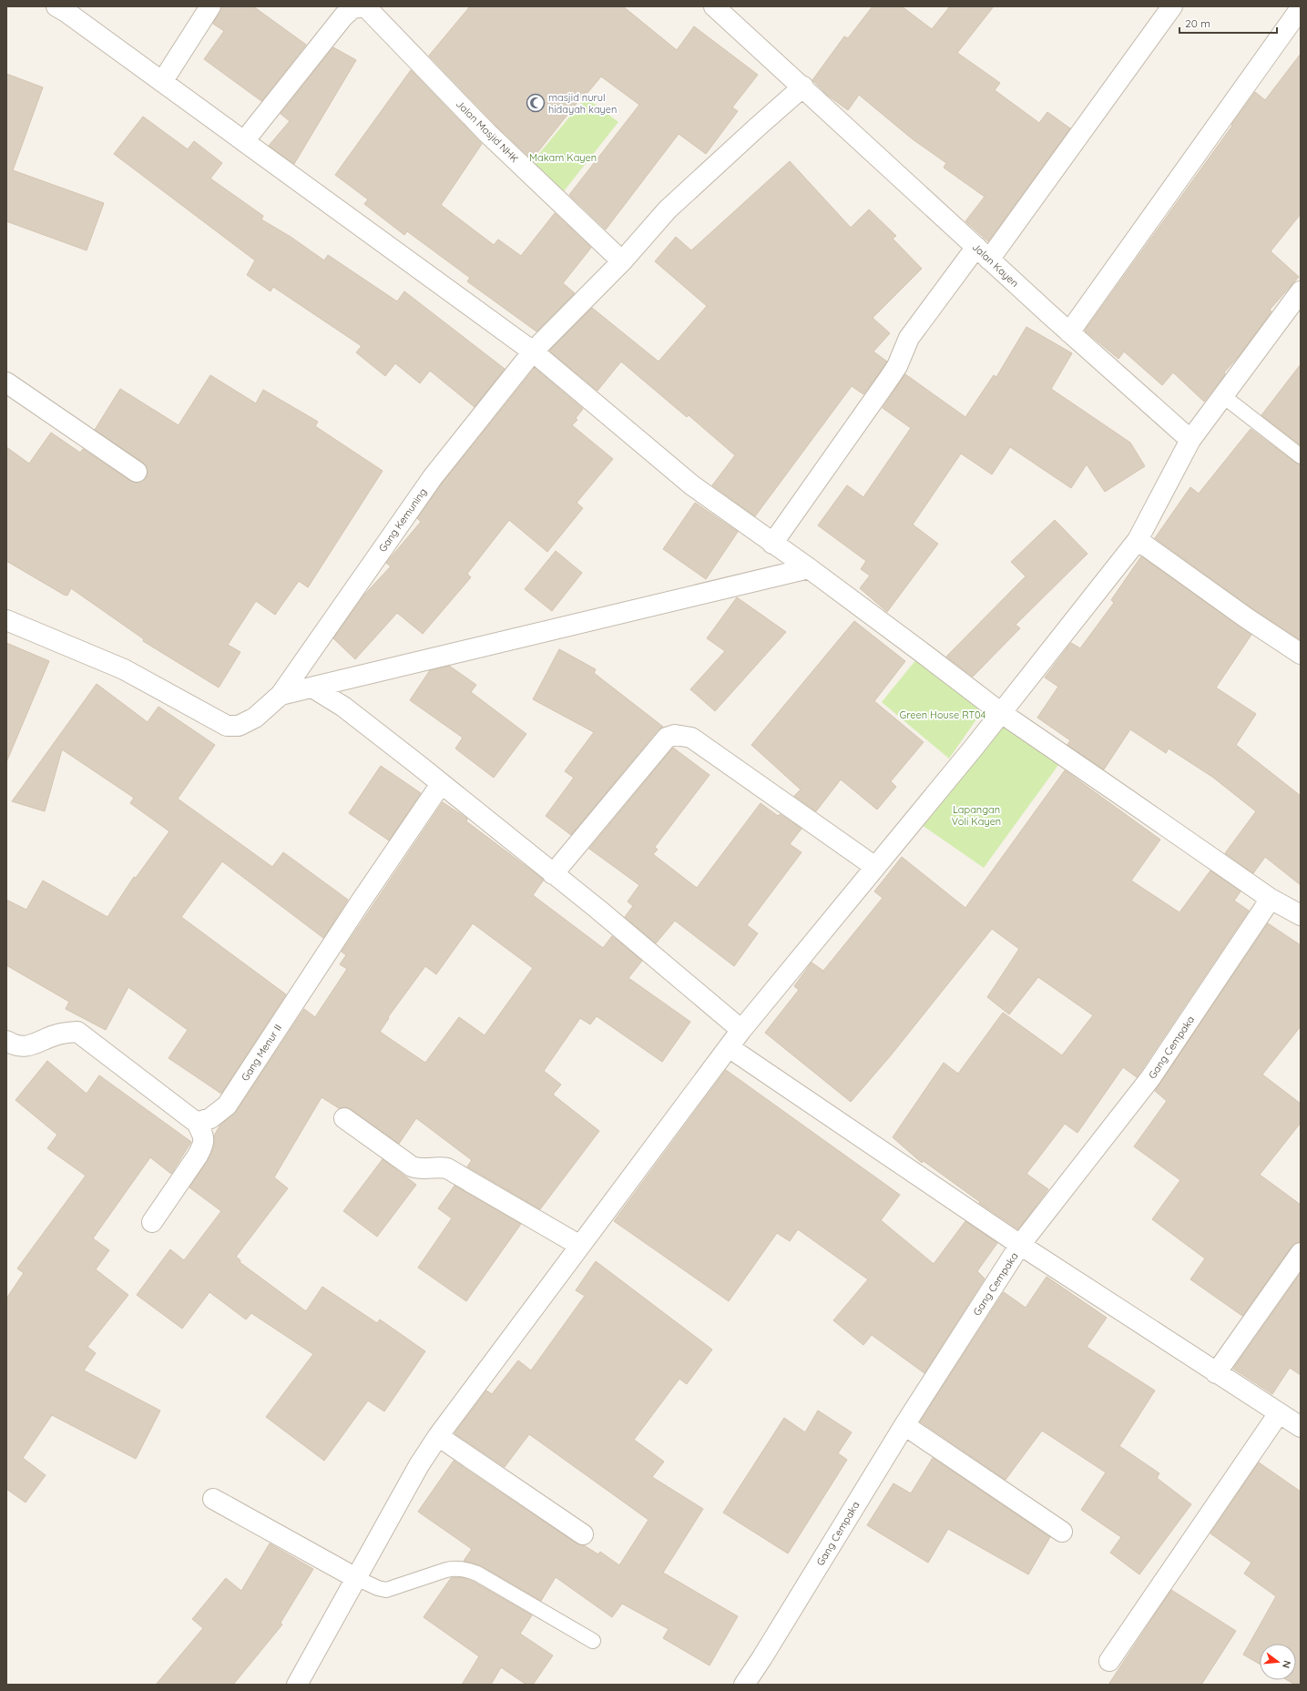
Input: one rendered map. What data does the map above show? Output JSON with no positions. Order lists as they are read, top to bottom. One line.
{"streets":{"street":["Jalan Masjid NHK","Jalan Kayen","Gang Kemuning","Gang Cempaka","Gang Menur II"]},"crossings":[["Jalan Masjid NHK","Gang Kemuning"],["Jalan Kayen","Gang Kemuning"]],"parks":["Makam Kayen","Green House RT04","Lapangan Voli Kayen"],"places":{"mosque":["masjid nurul hidayah kayen"]},"scale_bar":"20 m","north":"right"}
